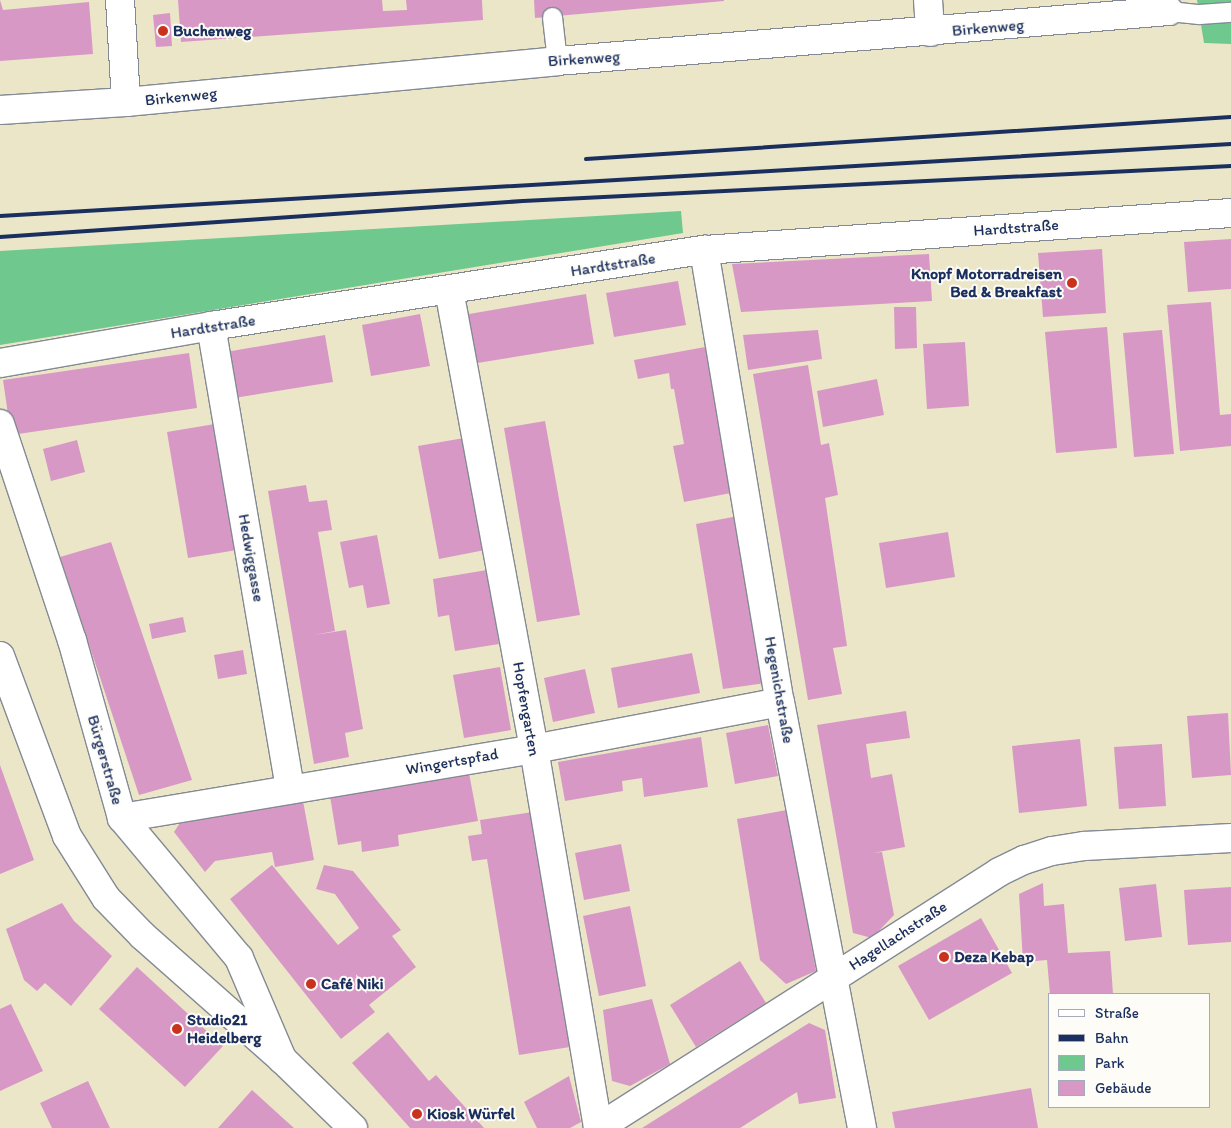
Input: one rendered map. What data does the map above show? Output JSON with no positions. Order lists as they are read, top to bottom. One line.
{"streets":{"street":["Birkenweg","Hardtstraße","Hedwiggasse","Hegenichstraße","Hopfengarten","Bürgerstraße","Wingertspfad","Hagellachstraße"]},"crossings":[["Hardtstraße","Hedwiggasse"],["Hardtstraße","Hegenichstraße"],["Hardtstraße","Hopfengarten"],["Hedwiggasse","Wingertspfad"],["Hegenichstraße","Wingertspfad"],["Hegenichstraße","Hagellachstraße"],["Hopfengarten","Wingertspfad"],["Hopfengarten","Hagellachstraße"],["Bürgerstraße","Wingertspfad"]],"places":["Buchenweg","Knopf Motorradreisen Bed & Breakfast","Deza Kebap","Café Niki","Studio21 Heidelberg","Kiosk Würfel"],"legend":["Straße","Bahn","Park","Gebäude"]}
